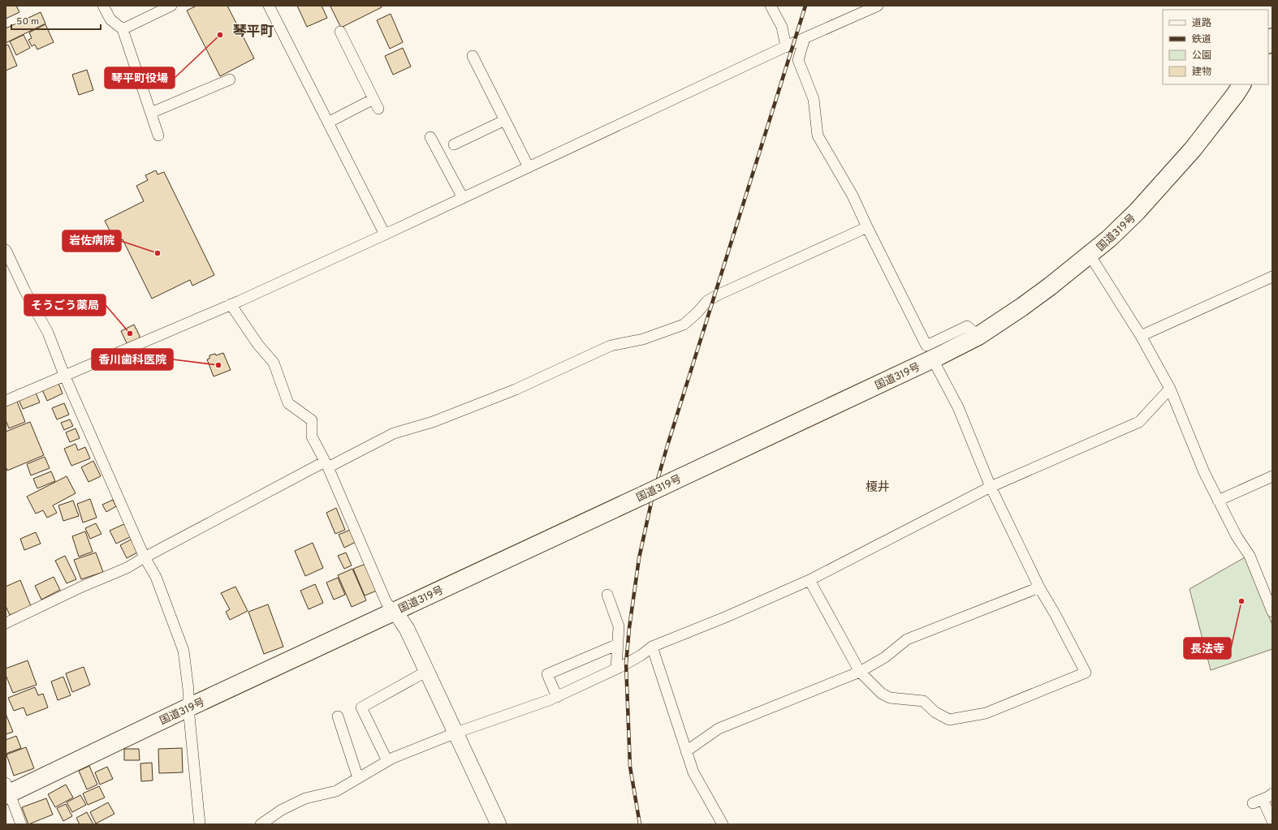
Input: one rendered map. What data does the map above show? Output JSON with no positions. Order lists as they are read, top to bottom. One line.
{"streets":{"highway":["国道319号"]},"districts":["琴平町","榎井"],"places":["琴平町役場","岩佐病院","そうごう薬局","香川歯科医院","長法寺"],"legend":["道路","鉄道","公園","建物"],"scale_bar":"50 m"}
